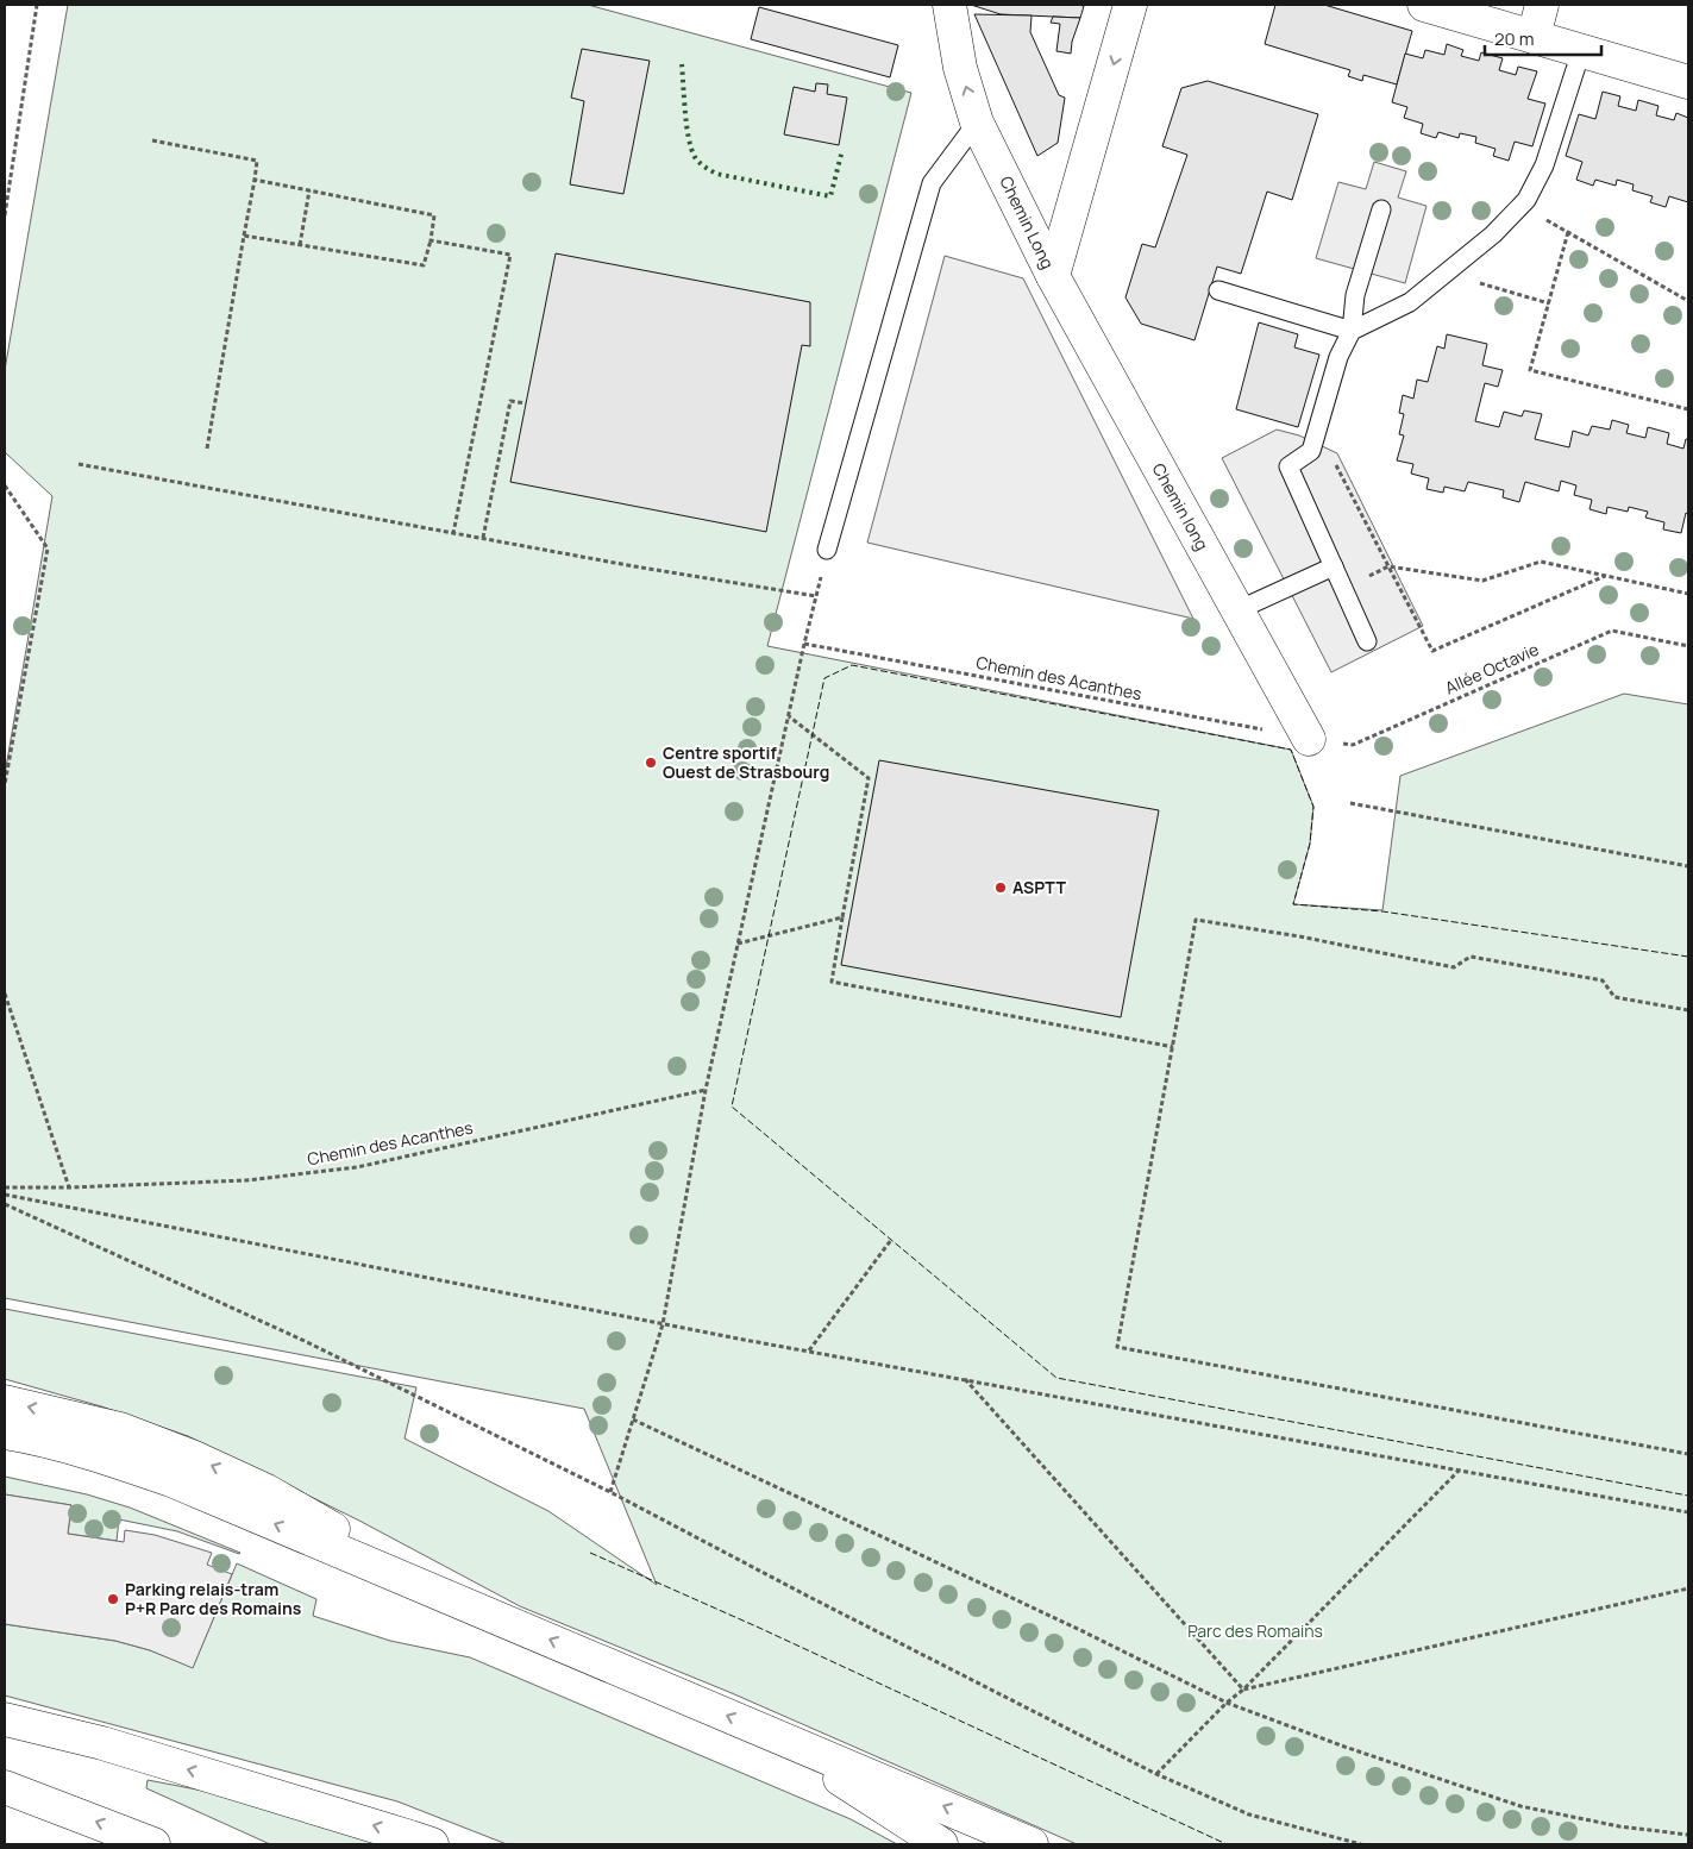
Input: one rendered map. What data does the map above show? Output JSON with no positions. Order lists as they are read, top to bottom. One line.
{"streets":{"main road":["Chemin Long","Chemin long"],"path":["Allée Octavie","Chemin des Acanthes"]},"crossings":[["Chemin Long","Chemin long"],["Chemin long","Allée Octavie"],["Chemin long","Chemin des Acanthes"],["Allée Octavie","Chemin des Acanthes"]],"parks":["Parc des Romains"],"places":["Centre sportif Ouest de Strasbourg","ASPTT","Parking relais-tram P+R Parc des Romains"],"scale_bar":"20 m"}
